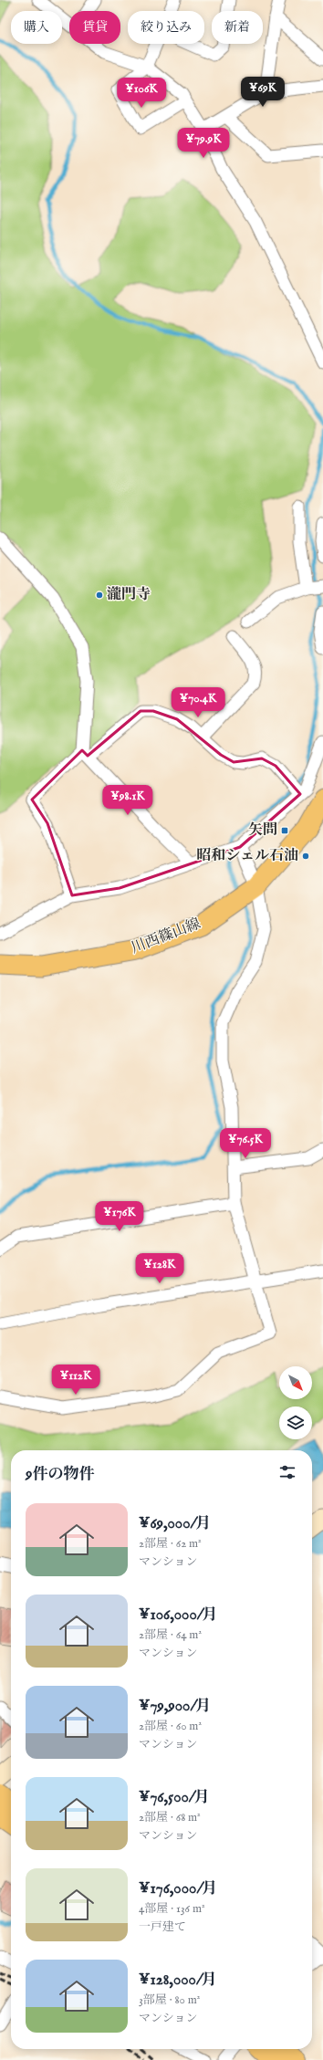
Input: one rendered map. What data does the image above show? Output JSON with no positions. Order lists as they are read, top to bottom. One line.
{"streets":{"main road":["川西篠山線"]},"places":{"other":["瀧門寺","昭和シェル石油"],"transit":["矢問"]},"north":"bottom right","page":{"chip":["購入","賃貸","絞り込み","新着"],"price":["¥69K","¥106K","¥79.9K","¥70.4K","¥98.1K","¥76.5K","¥176K","¥128K","¥112K"],"heading":"9件の物件","list":[{"name":"¥69,000/月","note":"2部屋 · 62 m² · マンション"},{"name":"¥106,000/月","note":"2部屋 · 64 m² · マンション"},{"name":"¥79,900/月","note":"2部屋 · 60 m² · マンション"},{"name":"¥76,500/月","note":"2部屋 · 68 m² · マンション"},{"name":"¥176,000/月","note":"4部屋 · 136 m² · 一戸建て"},{"name":"¥128,000/月","note":"3部屋 · 80 m² · マンション"}]}}
